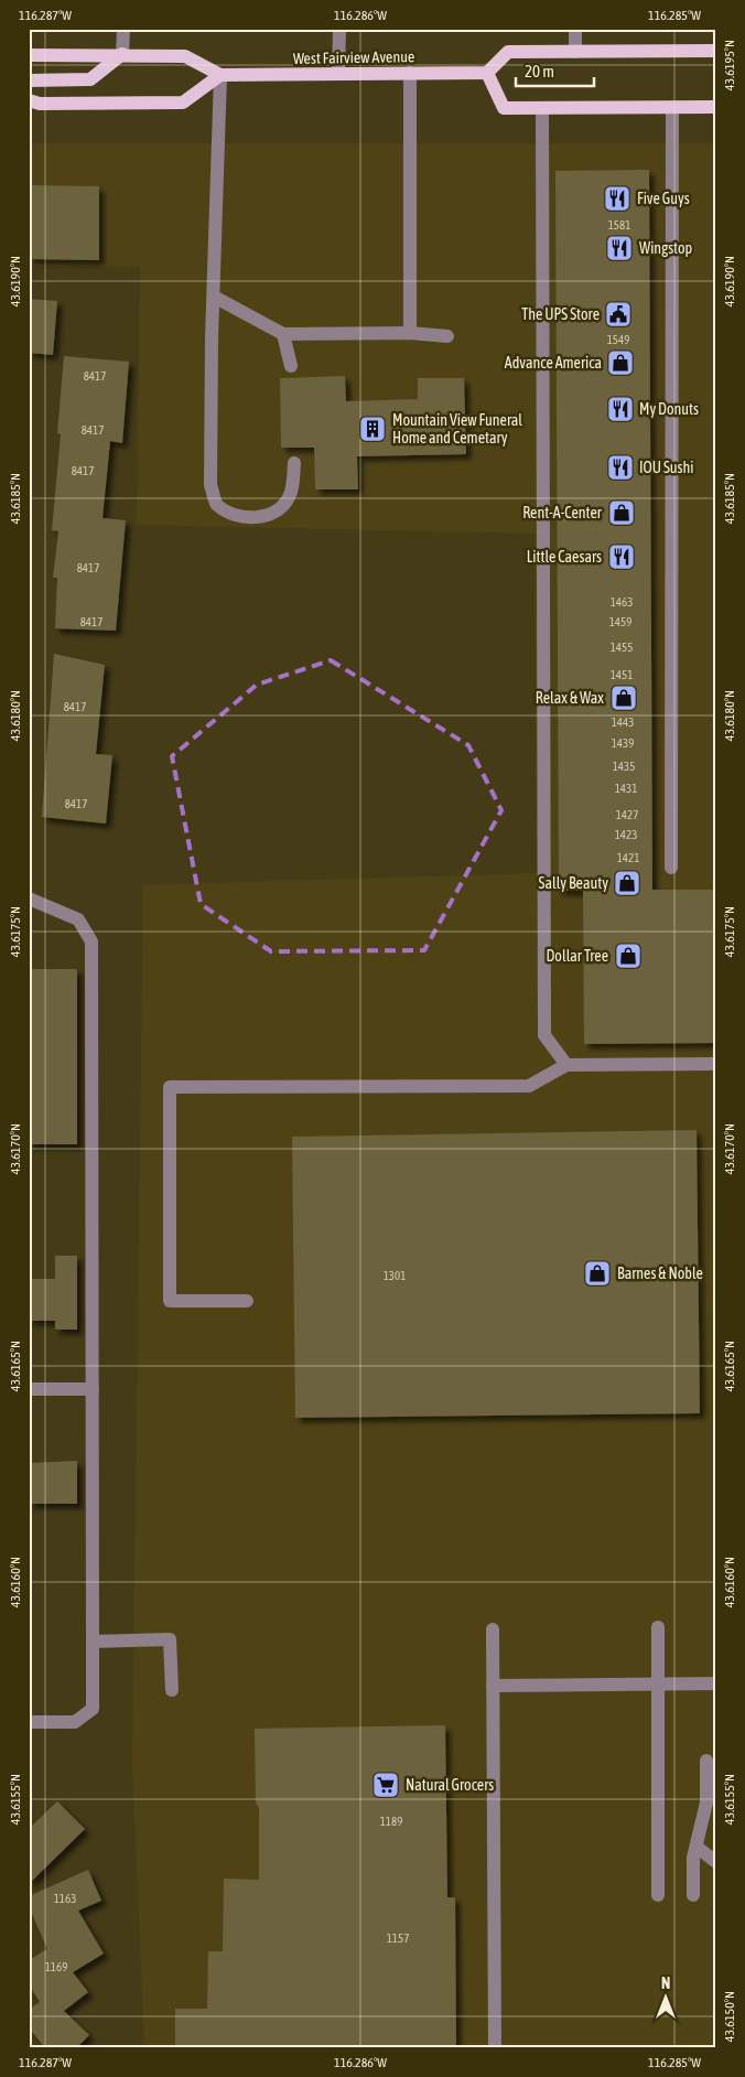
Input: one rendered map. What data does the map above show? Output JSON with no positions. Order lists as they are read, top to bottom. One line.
{"streets":{"main road":["West Fairview Avenue"]},"places":{"restaurant":["Five Guys","Wingstop","My Donuts","IOU Sushi","Little Caesars"],"public building":["The UPS Store"],"shop":["Advance America","Rent-A-Center","Relax & Wax","Sally Beauty","Dollar Tree","Barnes & Noble"],"building":["Mountain View Funeral Home and Cemetary"],"supermarket":["Natural Grocers"]},"house_numbers":["1581","1549","8417","8417","8417","8417","1463","8417","1459","1455","1451","8417","1443","1439","1435","1431","8417","1427","1423","1421","1301","1189","1163","1157","1169"],"scale_bar":"20 m","north":"top","coordinates":["116.287°W","116.286°W","116.285°W","43.6195°N","43.6190°N","43.6185°N","43.6180°N","43.6175°N","43.6170°N","43.6165°N","43.6160°N","43.6155°N","43.6150°N"]}
